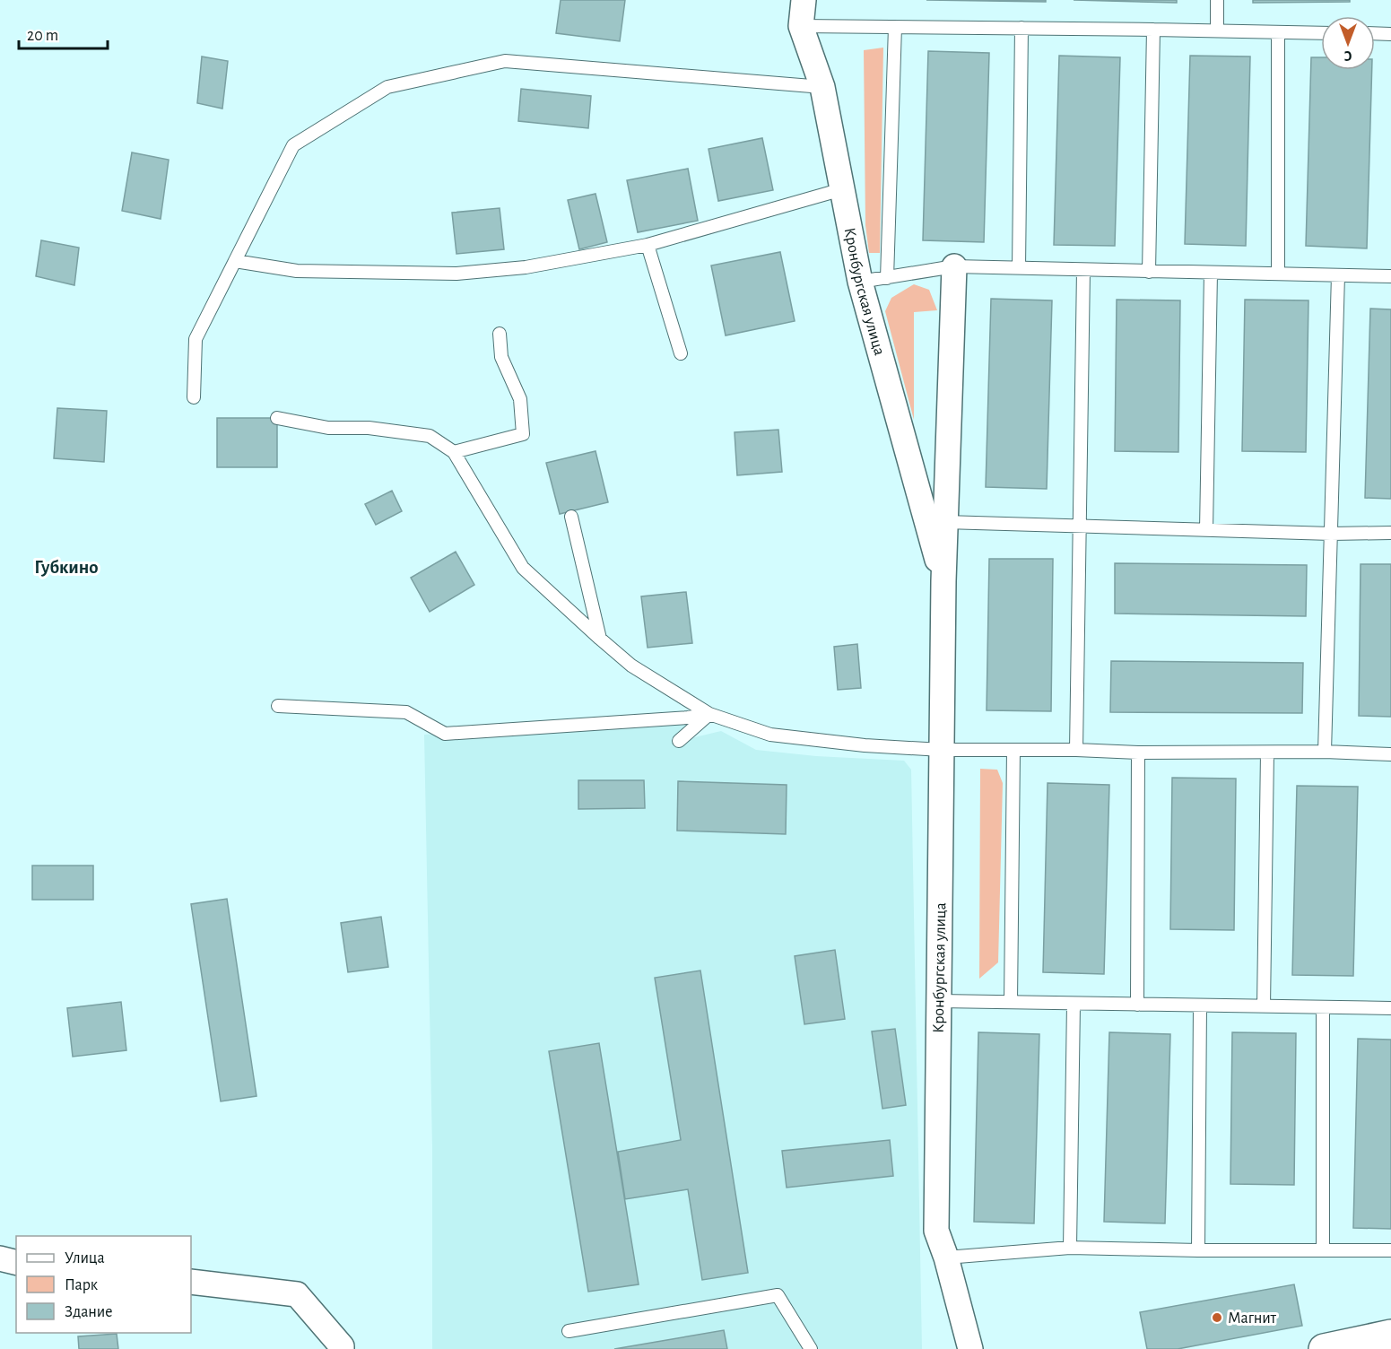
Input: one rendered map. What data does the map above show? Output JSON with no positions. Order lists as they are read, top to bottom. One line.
{"streets":{"street":["Кронбургская улица"]},"districts":["Губкино"],"places":["Магнит"],"legend":["Улица","Парк","Здание"],"scale_bar":"20 m","north":"bottom"}
